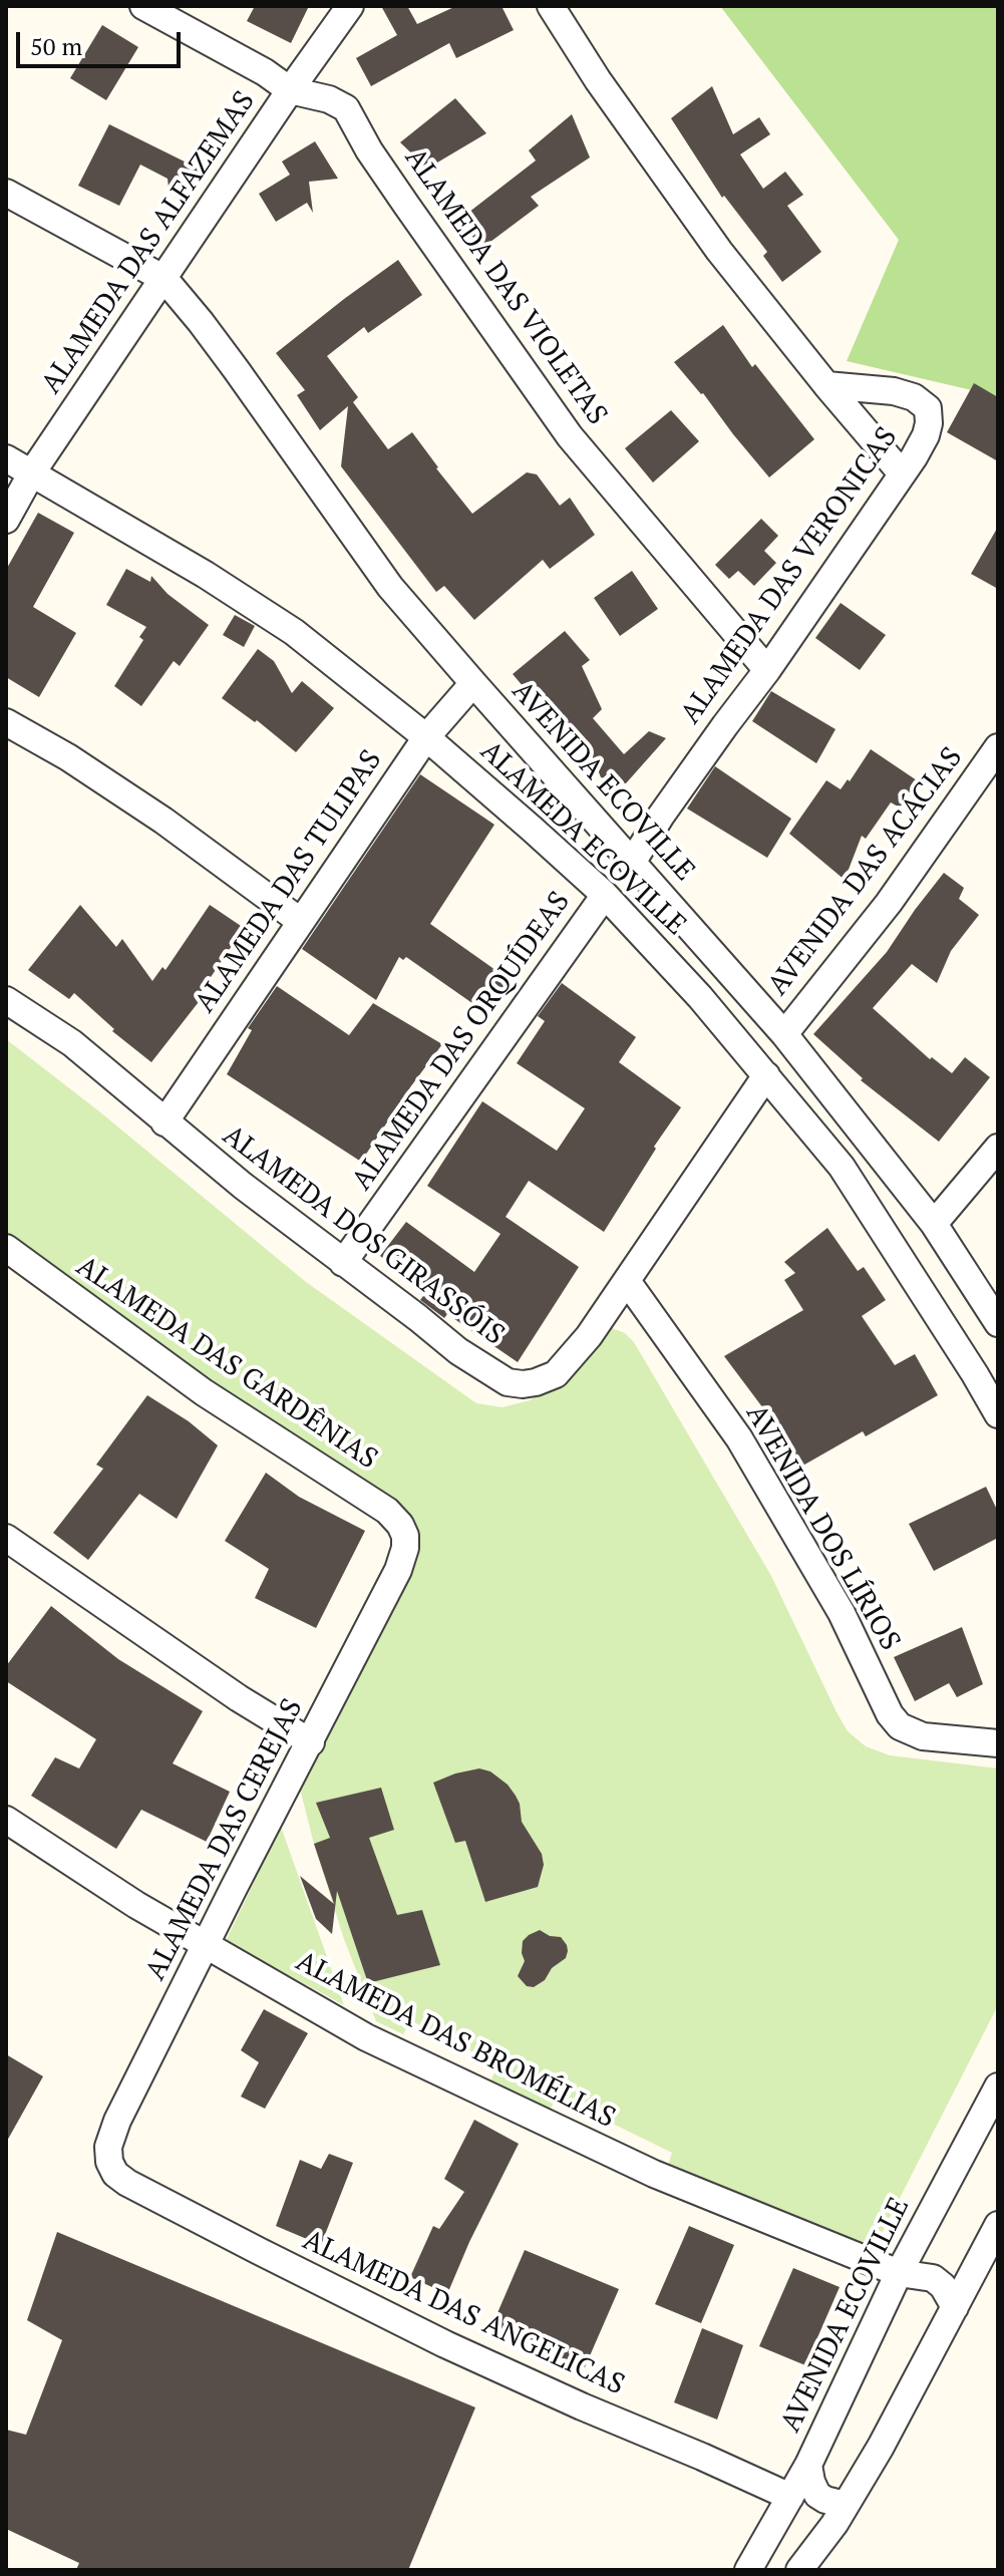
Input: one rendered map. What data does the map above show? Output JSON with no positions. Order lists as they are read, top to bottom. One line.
{"streets":{"street":["ALAMEDA DAS ALFAZEMAS","ALAMEDA DAS VIOLETAS","ALAMEDA DAS VERONICAS","AVENIDA ECOVILLE","ALAMEDA ECOVILLE","AVENIDA DAS ACÁCIAS","ALAMEDA DAS TULIPAS","ALAMEDA DAS ORQUÍDEAS","ALAMEDA DOS GIRASSÓIS","ALAMEDA DAS GARDÊNIAS","AVENIDA DOS LÍRIOS","ALAMEDA DAS CEREJAS","ALAMEDA DAS BROMÉLIAS","ALAMEDA DAS ANGELICAS"]},"crossings":[["ALAMEDA DAS ALFAZEMAS","ALAMEDA DAS VIOLETAS"],["ALAMEDA DAS ALFAZEMAS","AVENIDA ECOVILLE"],["ALAMEDA DAS ALFAZEMAS","ALAMEDA ECOVILLE"],["ALAMEDA DAS VIOLETAS","ALAMEDA DAS VERONICAS"],["ALAMEDA DAS VERONICAS","AVENIDA ECOVILLE"],["AVENIDA ECOVILLE","AVENIDA DAS ACÁCIAS"],["AVENIDA ECOVILLE","ALAMEDA DAS TULIPAS"],["AVENIDA ECOVILLE","ALAMEDA DAS BROMÉLIAS"],["AVENIDA ECOVILLE","ALAMEDA DAS ANGELICAS"],["ALAMEDA ECOVILLE","ALAMEDA DAS TULIPAS"],["ALAMEDA ECOVILLE","ALAMEDA DAS ORQUÍDEAS"],["ALAMEDA ECOVILLE","ALAMEDA DOS GIRASSÓIS"],["ALAMEDA DAS TULIPAS","ALAMEDA DOS GIRASSÓIS"],["ALAMEDA DAS ORQUÍDEAS","ALAMEDA DOS GIRASSÓIS"],["ALAMEDA DOS GIRASSÓIS","AVENIDA DOS LÍRIOS"],["ALAMEDA DAS GARDÊNIAS","ALAMEDA DAS CEREJAS"],["ALAMEDA DAS CEREJAS","ALAMEDA DAS BROMÉLIAS"],["ALAMEDA DAS CEREJAS","ALAMEDA DAS ANGELICAS"]],"scale_bar":"50 m"}
